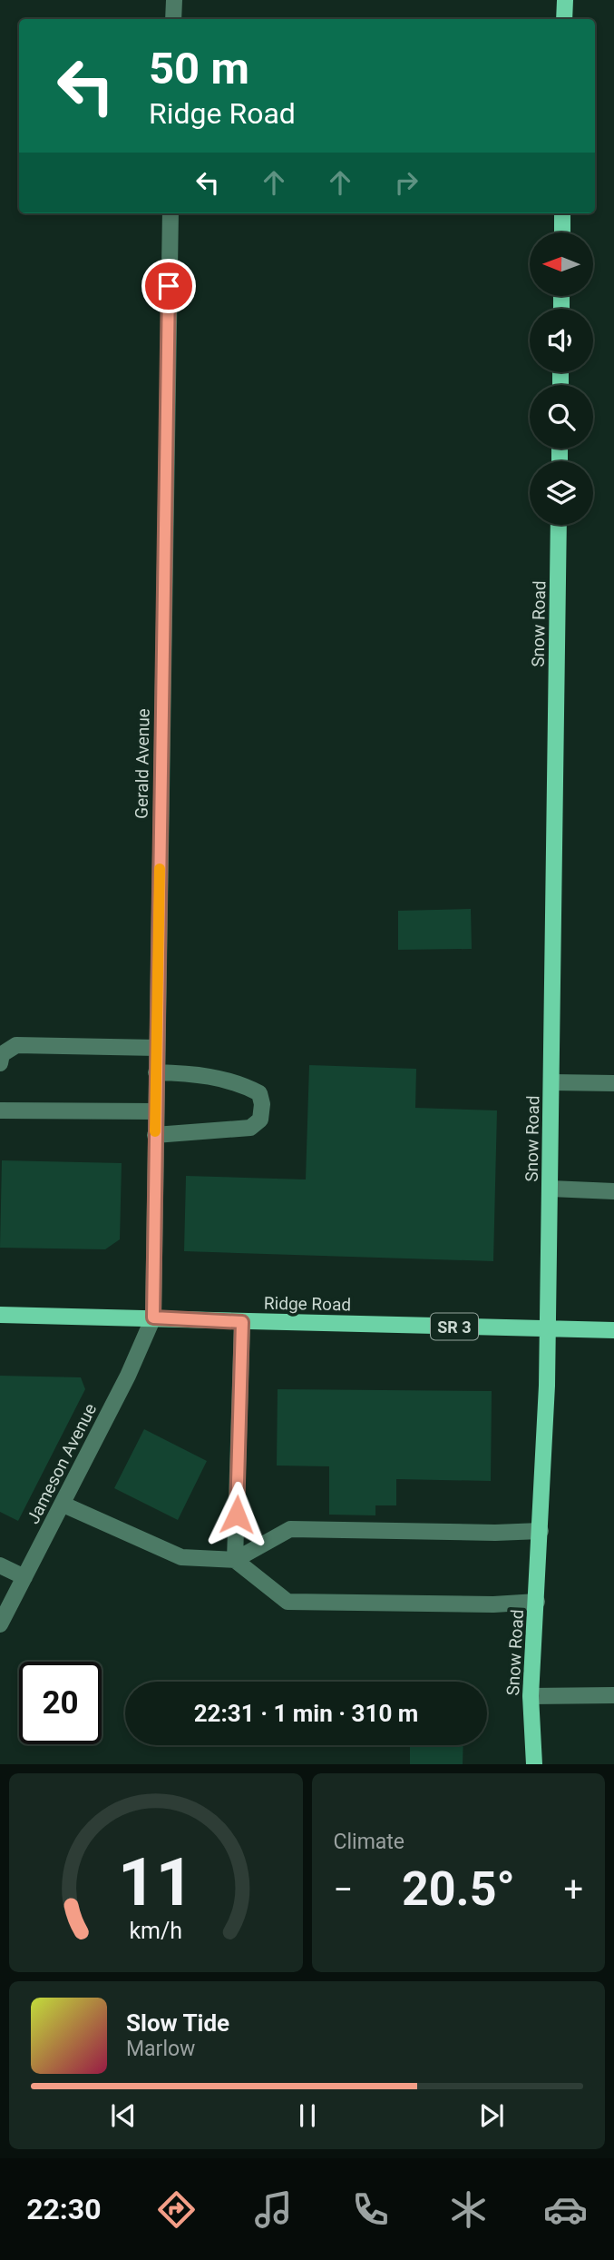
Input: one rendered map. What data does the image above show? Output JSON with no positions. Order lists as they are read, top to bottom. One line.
{"streets":{"main road":["Snow Road","Ridge Road","SR 3"],"street":["Gerald Avenue","Jameson Avenue"]},"crossings":[["Snow Road","Ridge Road"],["Gerald Avenue","Ridge Road"],["Gerald Avenue","Jameson Avenue"],["Ridge Road","Jameson Avenue"]],"north":"left","page":{"turn":["50 m","Ridge Road"],"limit":"20","trip":"22:31 · 1 min · 310 m","tile":"Climate","heat":["−","20.5°","+"],"song":["Slow Tide","Marlow"],"tabs":"22:30","gauge":["11","km/h"]}}
